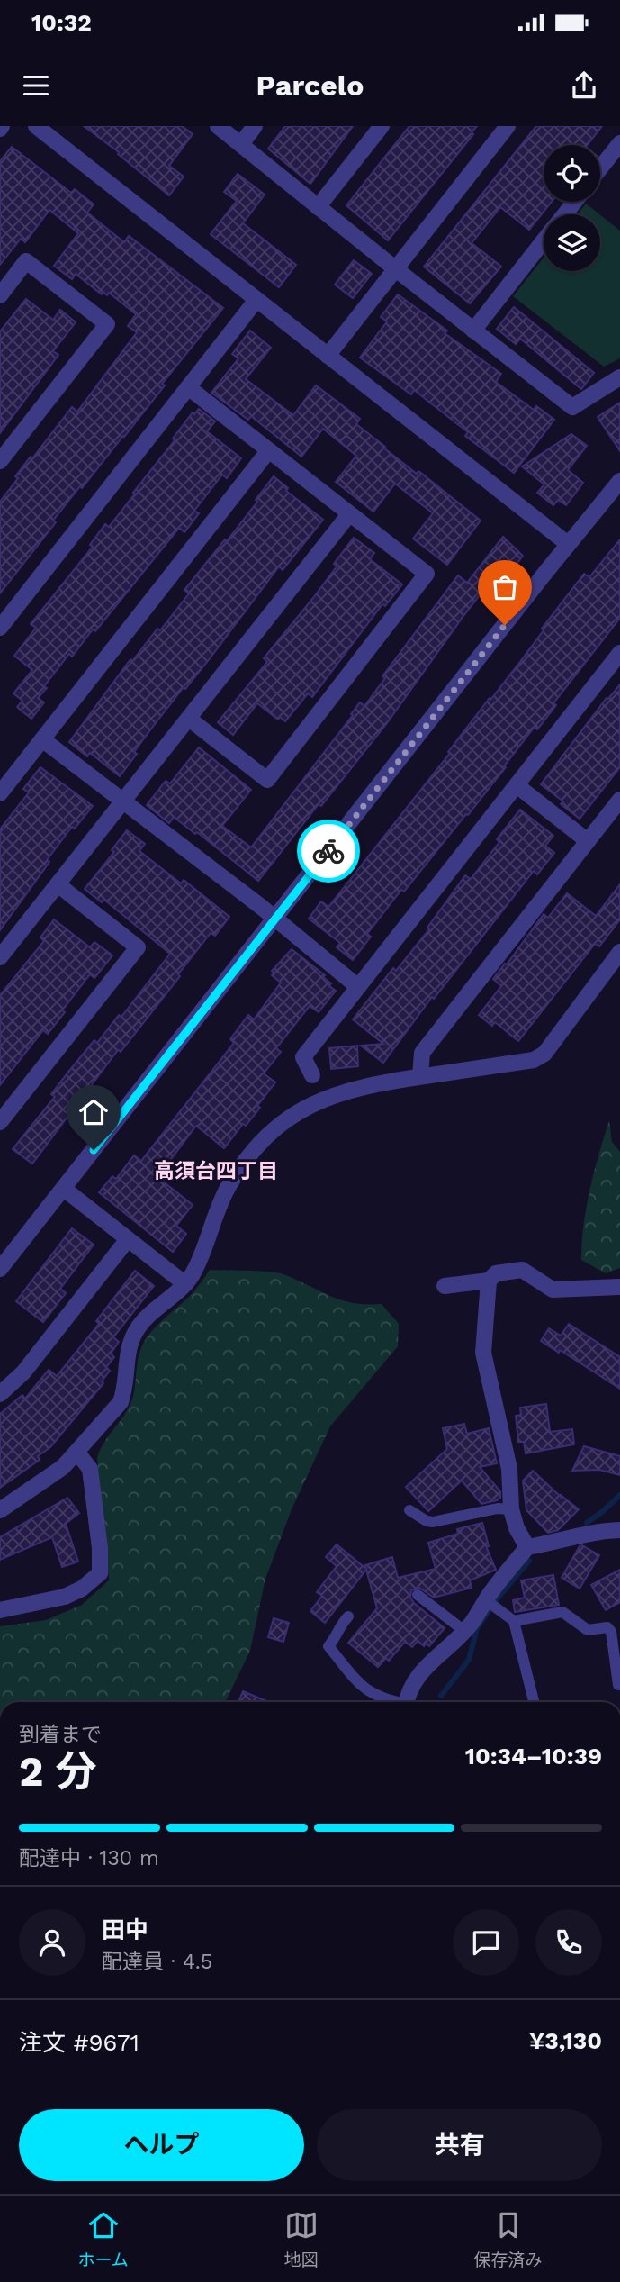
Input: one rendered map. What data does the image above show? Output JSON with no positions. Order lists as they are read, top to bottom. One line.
{"districts":["高須台四丁目"],"page":{"status":"10:32","header":"Parcelo","heading":["2 分","到着まで","10:34–10:39"],"panel":["田中","配達員 · 4.5","注文 #9671","¥3,130"],"bar":"配達中 · 130 m","buttons":["ヘルプ","共有"],"tabs":["ホーム","地図","保存済み"]}}
